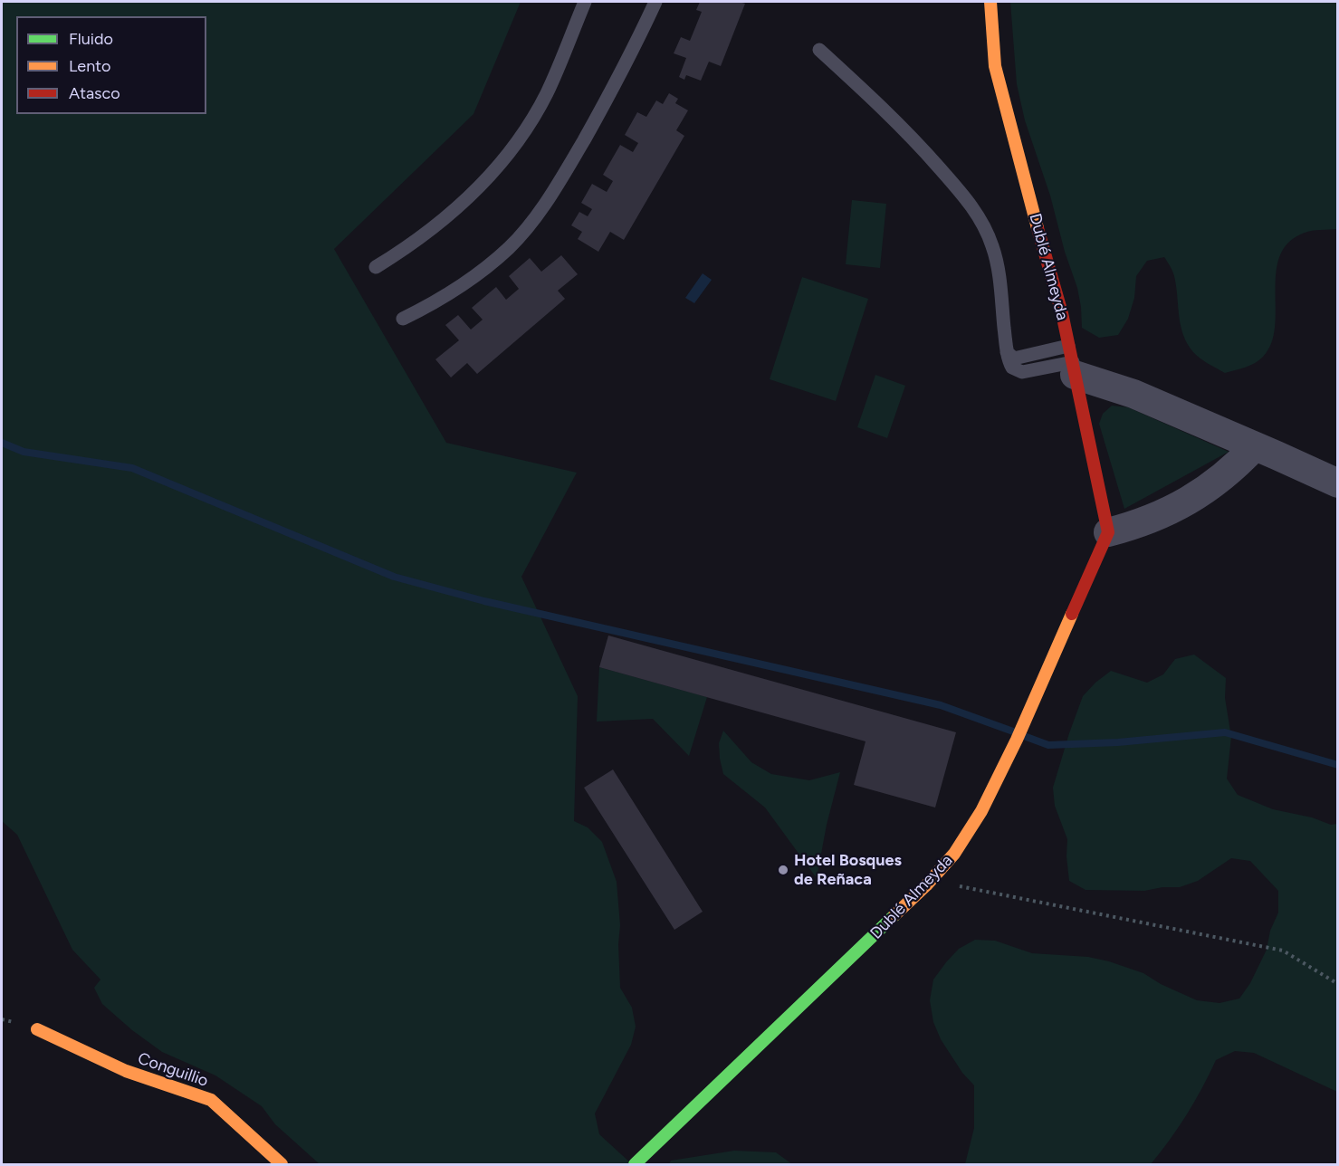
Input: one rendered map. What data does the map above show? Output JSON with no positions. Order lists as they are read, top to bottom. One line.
{"streets":{"street":["Dublé Almeyda","Conguillio"]},"places":["Hotel Bosques de Reñaca"],"legend":["Fluido","Lento","Atasco"]}
